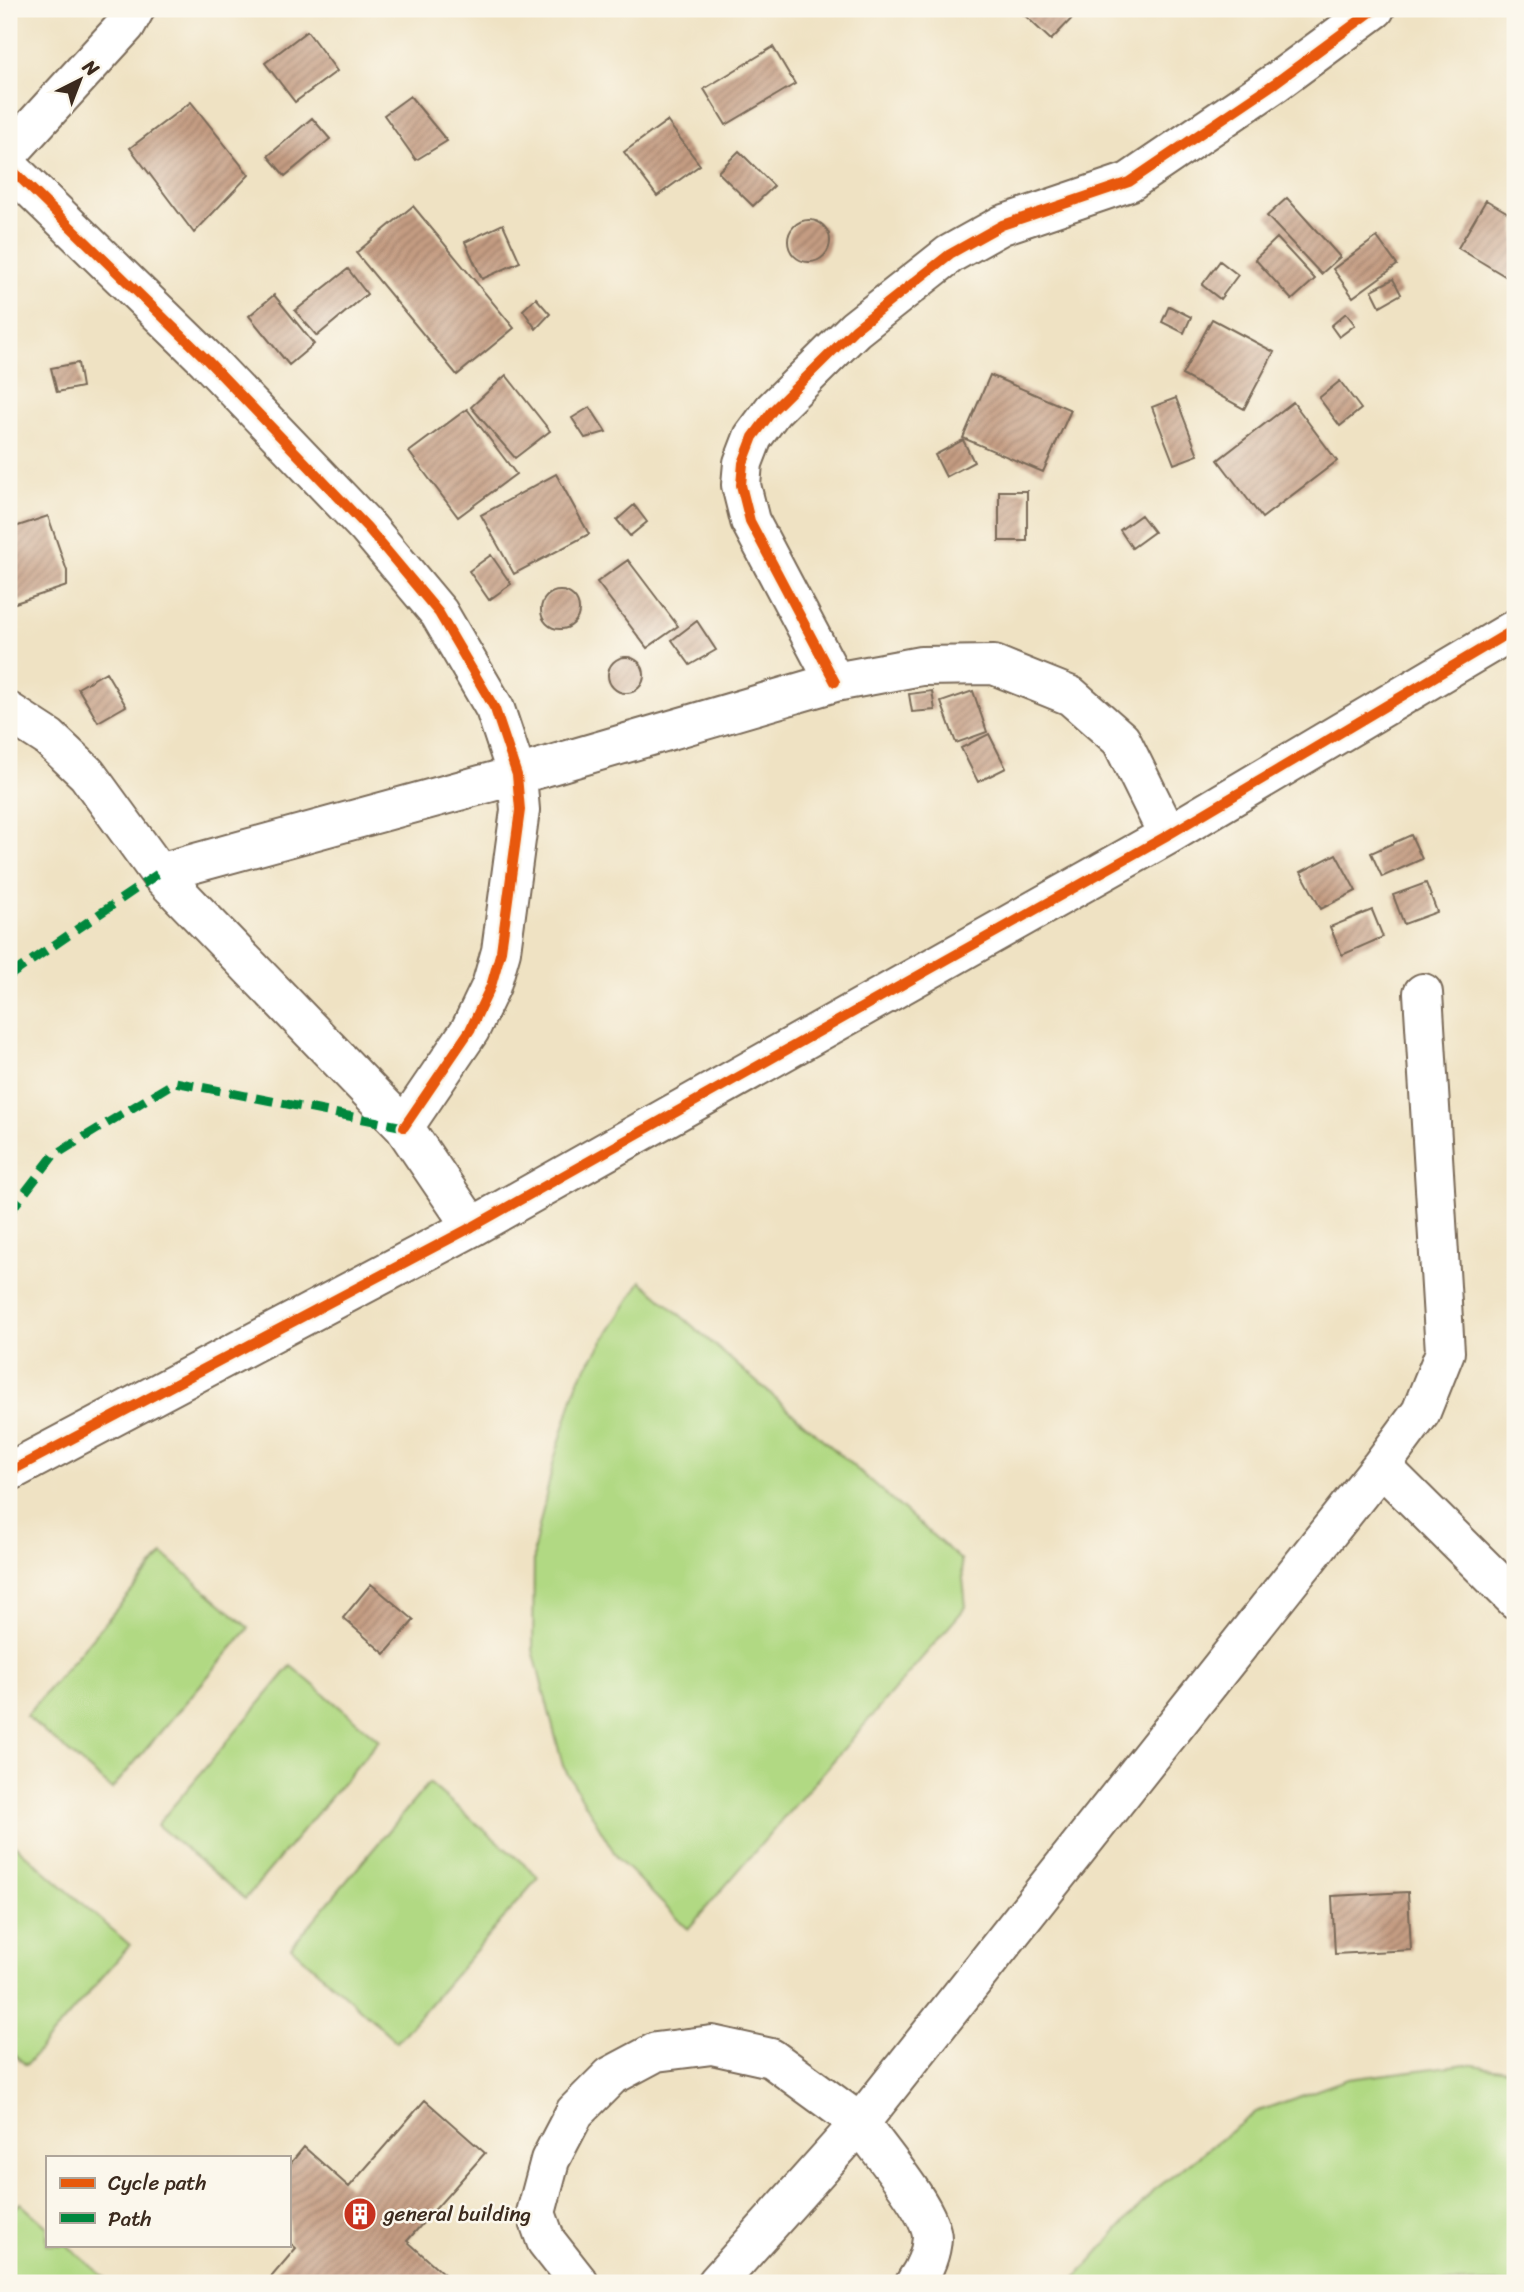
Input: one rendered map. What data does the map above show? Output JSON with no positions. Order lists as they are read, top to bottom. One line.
{"places":{"building":["general building"]},"legend":["Cycle path","Path"],"north":"top right"}
